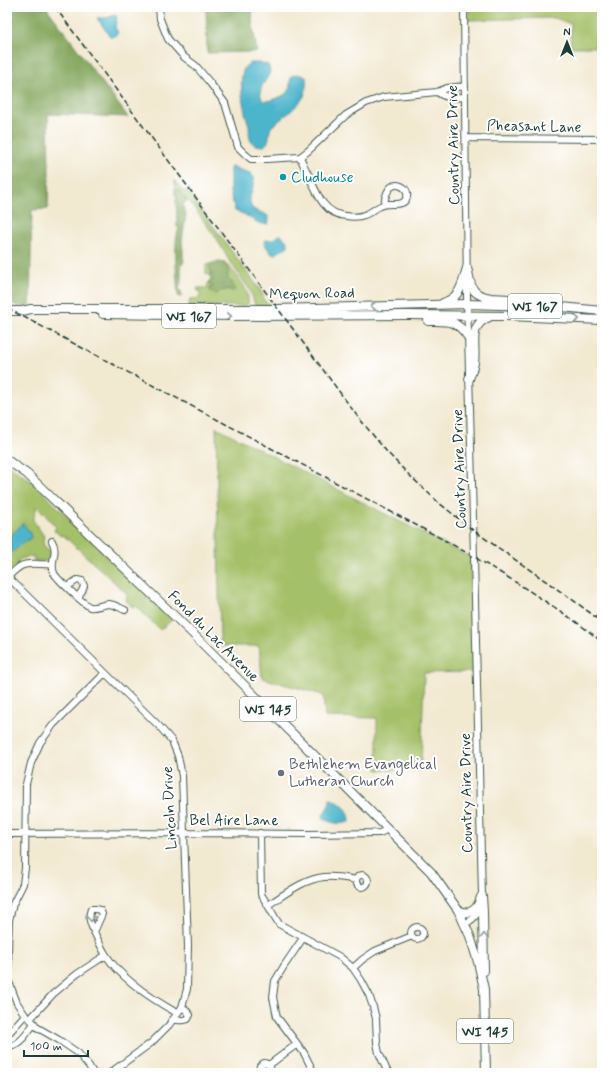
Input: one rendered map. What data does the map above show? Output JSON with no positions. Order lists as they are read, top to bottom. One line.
{"streets":{"main road":["Mequon Road","WI 167","Fond du Lac Avenue","WI 145"],"street":["Pheasant Lane","Country Aire Drive","Lincoln Drive","Bel Aire Lane"]},"crossings":[["Pheasant Lane","Country Aire Drive"],["Country Aire Drive","Mequon Road"],["Country Aire Drive","Fond du Lac Avenue"],["Fond du Lac Avenue","Bel Aire Lane"],["Lincoln Drive","Bel Aire Lane"]],"places":["Cludhouse","Bethlehem Evangelical Lutheran Church"],"scale_bar":"100 m","north":"top"}
